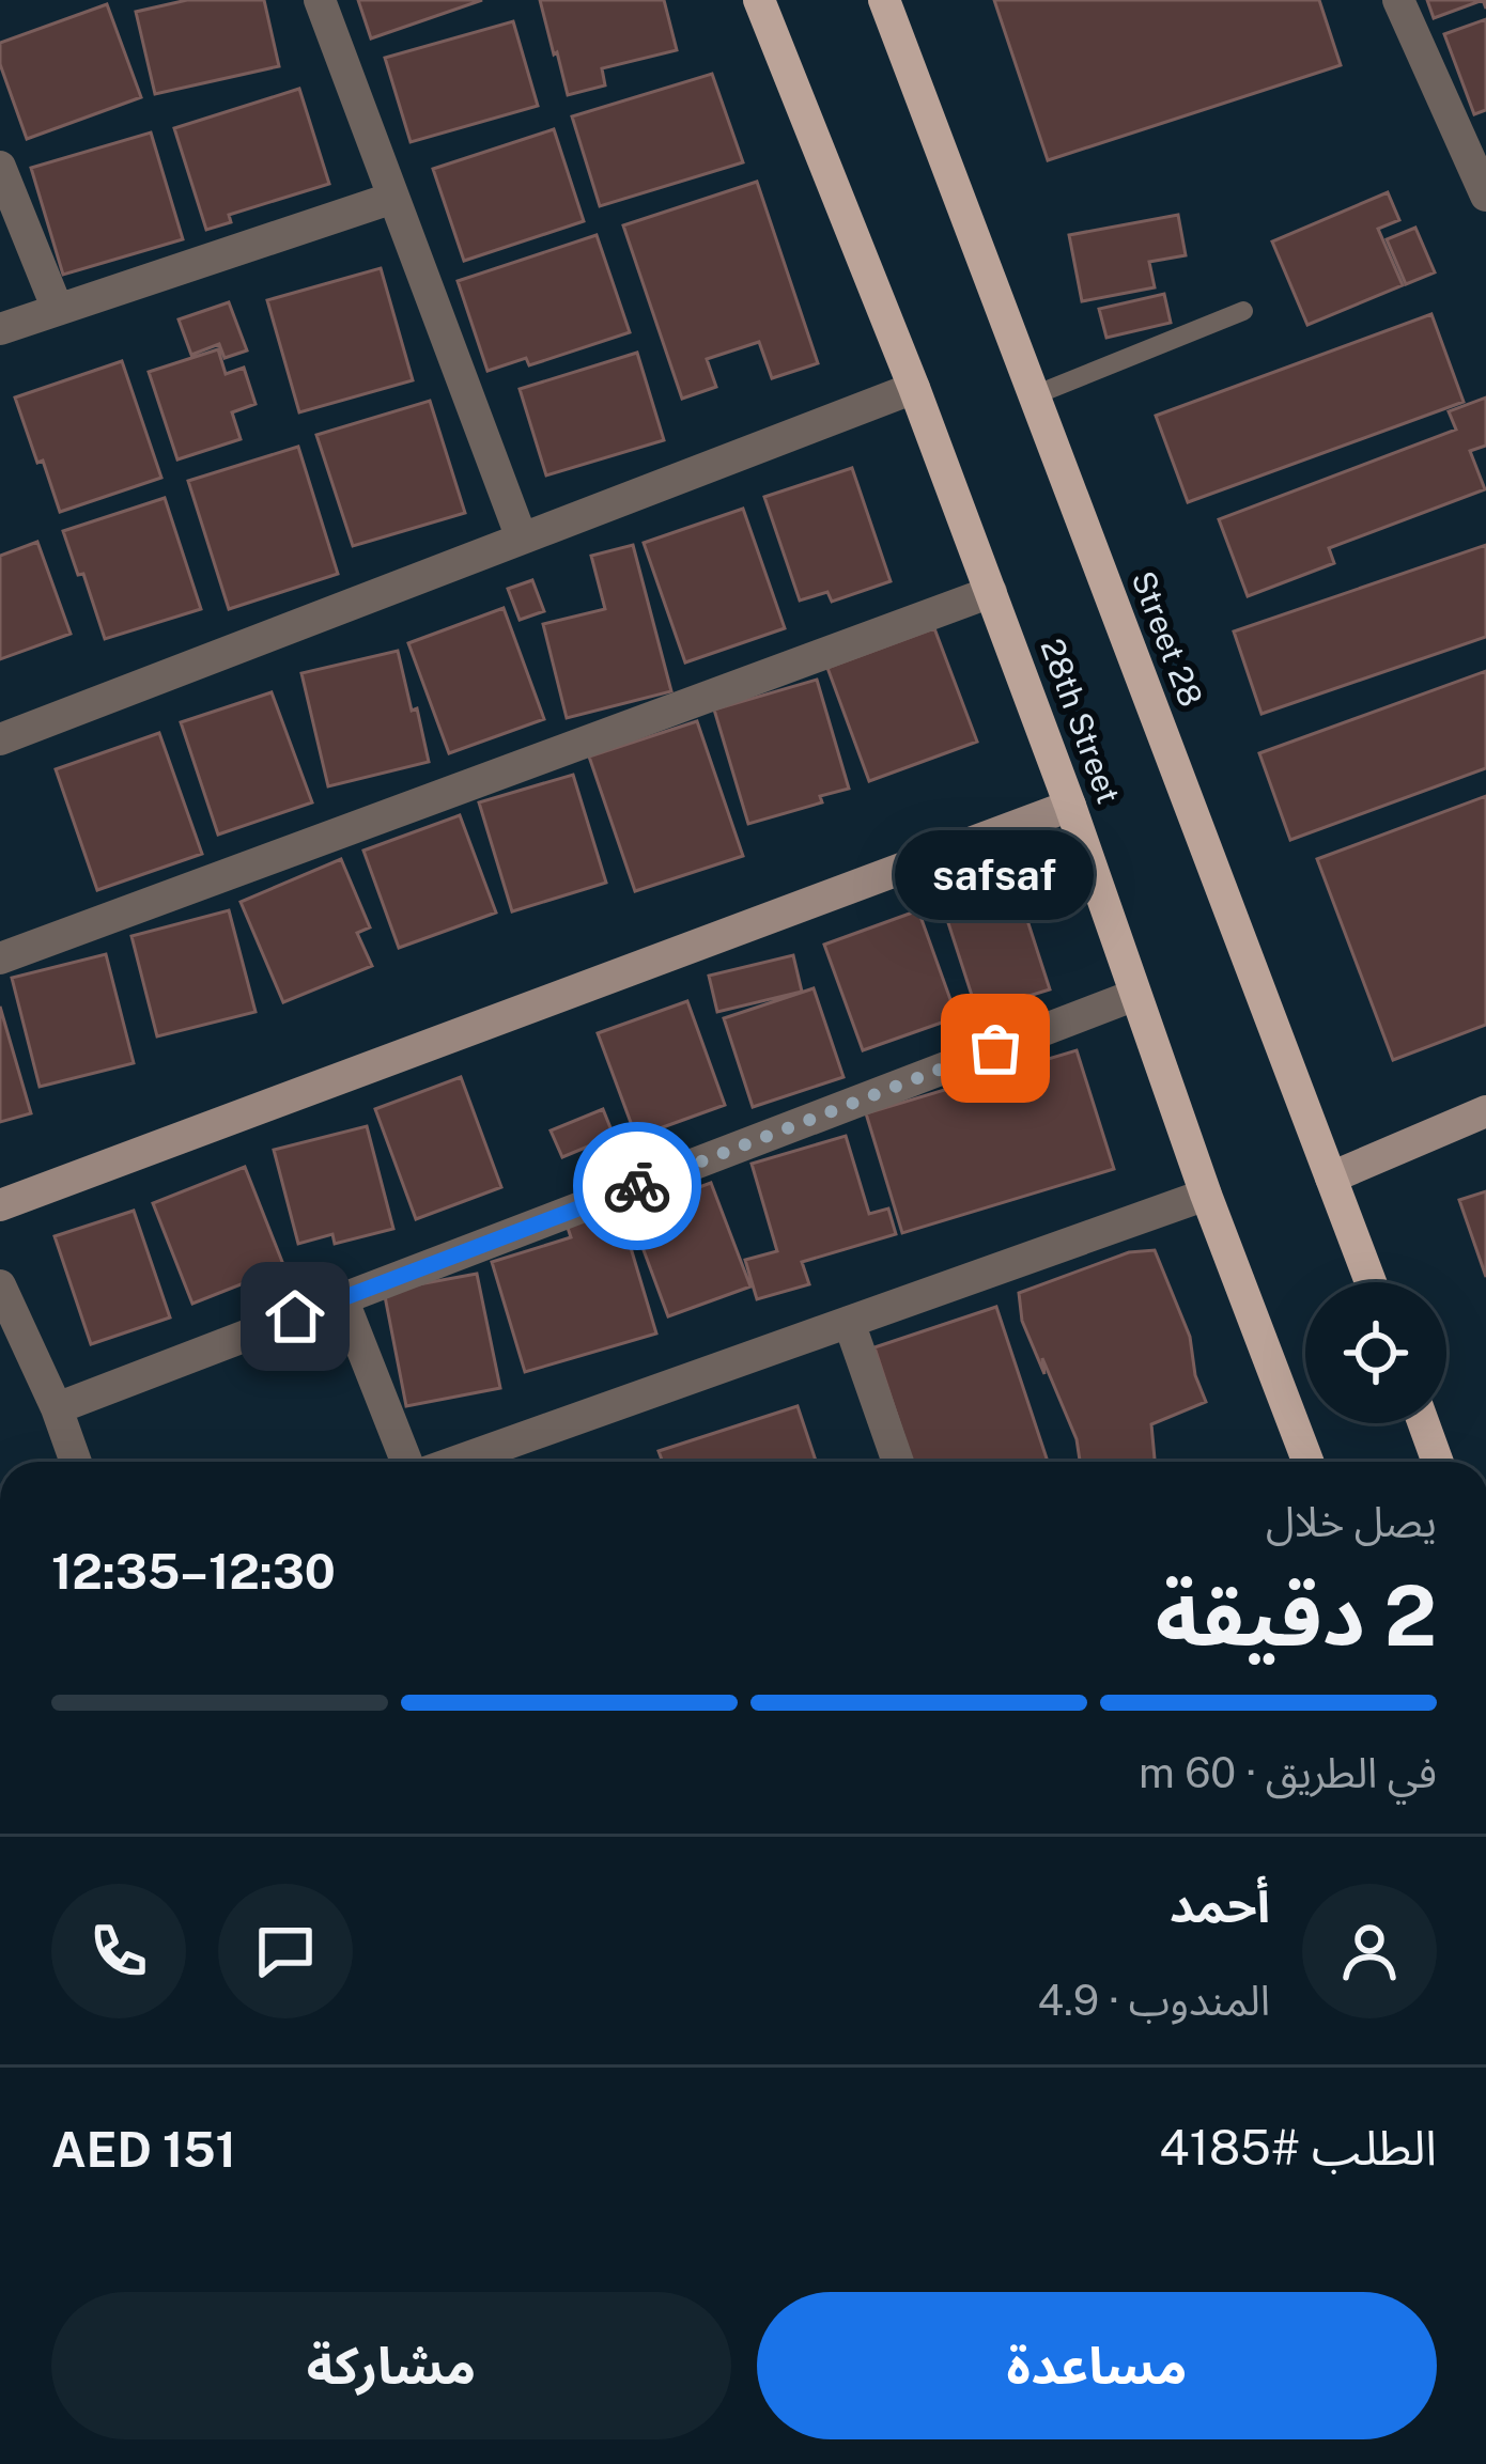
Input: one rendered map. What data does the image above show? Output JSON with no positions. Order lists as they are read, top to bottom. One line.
{"streets":{"main road":["Street 28","28th Street"]},"places":["safsaf"],"page":{"bubble":"safsaf","heading":["2 دقيقة","يصل خلال","12:30–12:35"],"panel":["أحمد","المندوب · 4.9","الطلب #4185","AED 151"],"bar":"في الطريق · 60 m","buttons":["مساعدة","مشاركة"]}}
